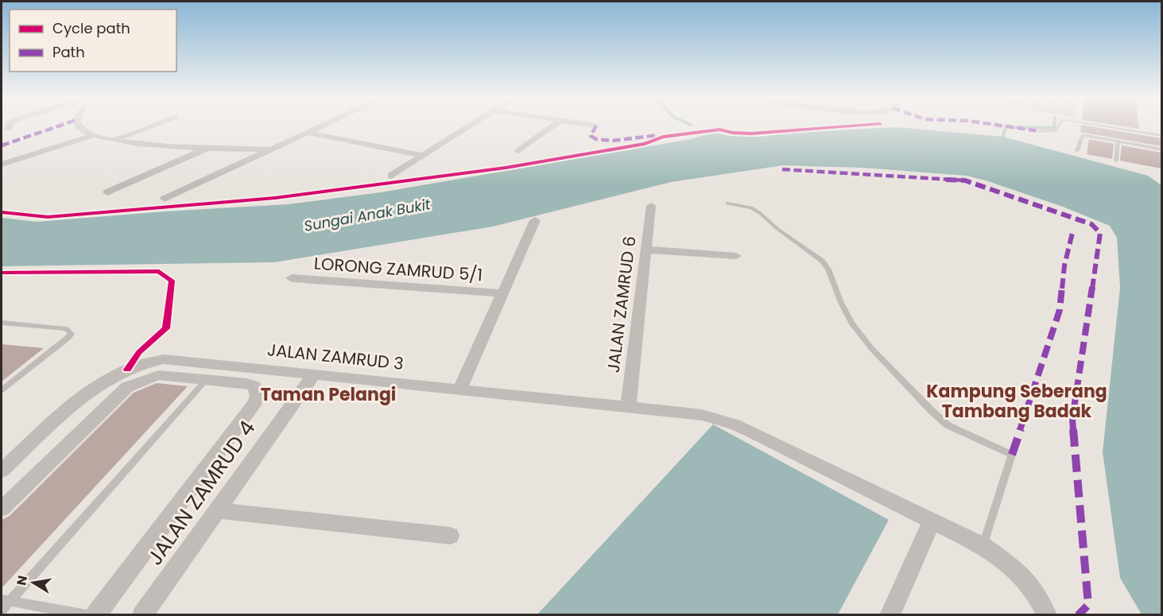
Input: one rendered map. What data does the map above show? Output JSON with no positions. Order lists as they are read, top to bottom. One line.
{"streets":{"street":["LORONG ZAMRUD 5/1","JALAN ZAMRUD 6","JALAN ZAMRUD 3","JALAN ZAMRUD 4"]},"crossings":[["JALAN ZAMRUD 6","JALAN ZAMRUD 3"],["JALAN ZAMRUD 3","JALAN ZAMRUD 4"]],"districts":["Kampung Seberang Tambang Badak","Taman Pelangi"],"water":["Sungai Anak Bukit"],"legend":["Cycle path","Path"],"north":"left"}
